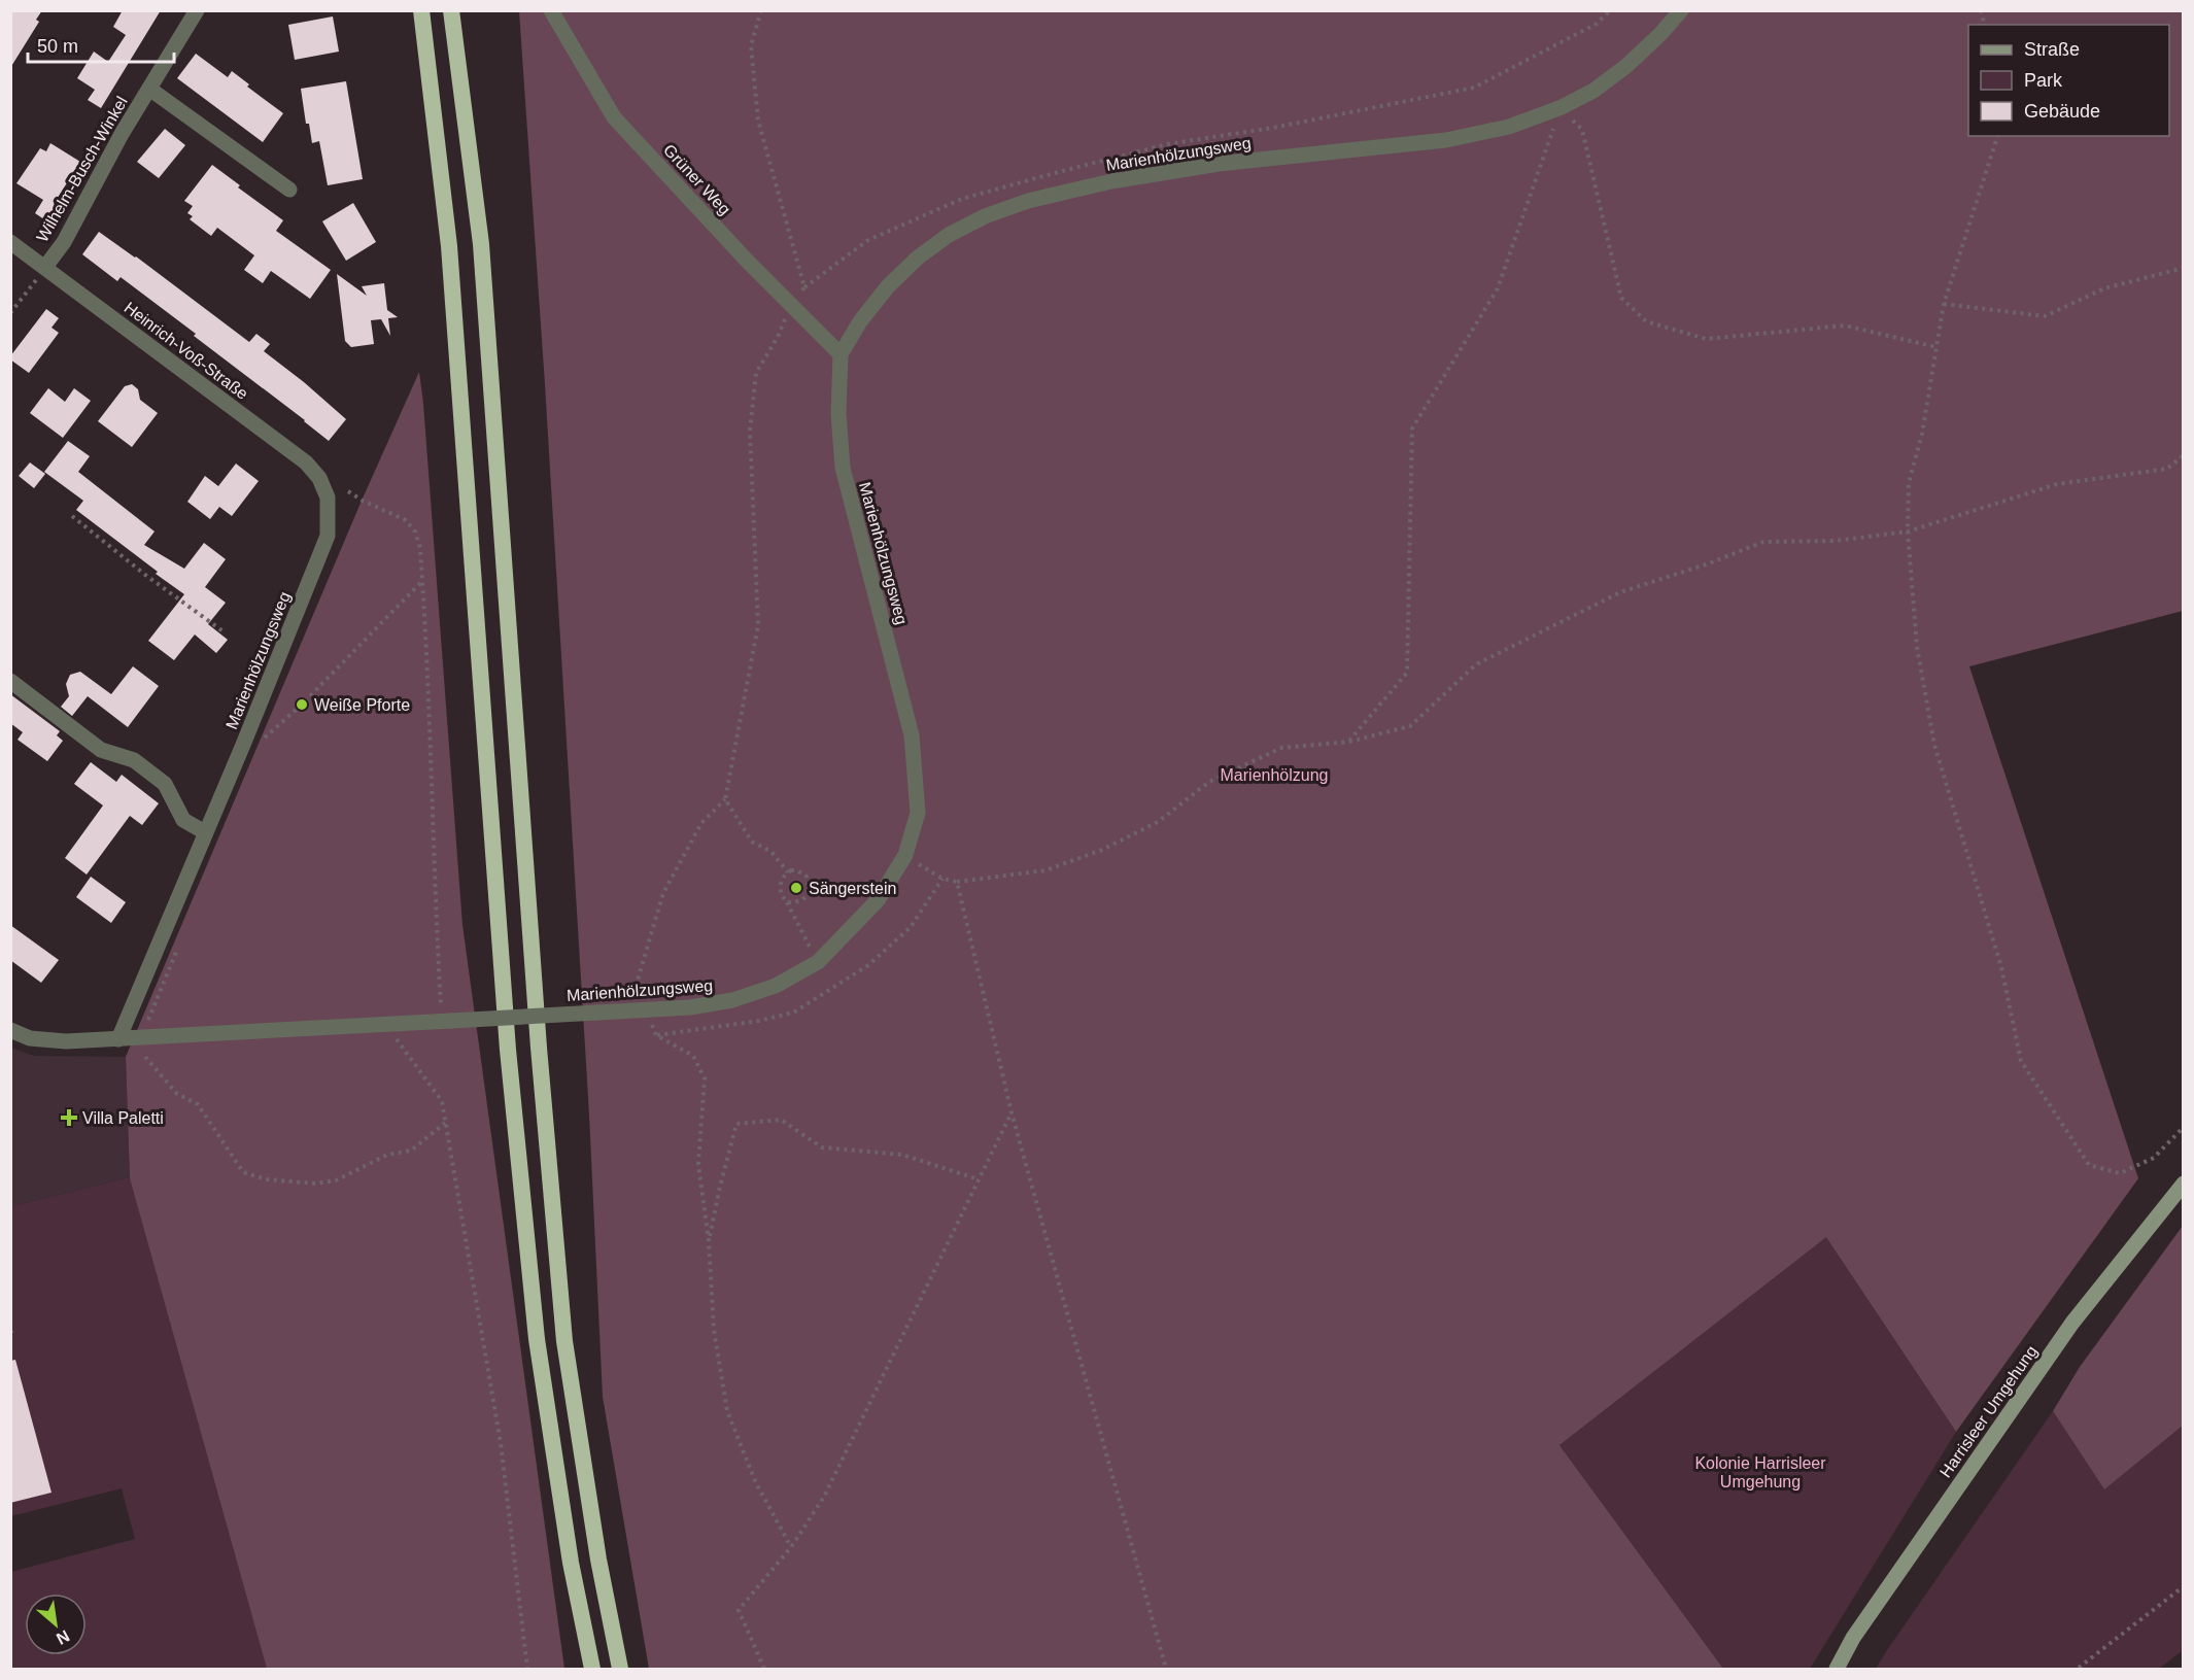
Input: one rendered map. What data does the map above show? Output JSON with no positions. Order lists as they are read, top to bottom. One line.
{"streets":{"main road":["Harrisleer Umgehung"],"street":["Marienhölzungsweg","Wilhelm-Busch-Winkel","Grüner Weg","Heinrich-Voß-Straße"]},"crossings":[["Marienhölzungsweg","Grüner Weg"],["Marienhölzungsweg","Heinrich-Voß-Straße"],["Wilhelm-Busch-Winkel","Heinrich-Voß-Straße"]],"parks":["Marienhölzung","Kolonie Harrisleer Umgehung"],"places":{"other":["Weiße Pforte","Sängerstein"],"health":["Villa Paletti"]},"legend":["Straße","Park","Gebäude"],"scale_bar":"50 m","north":"bottom right"}
